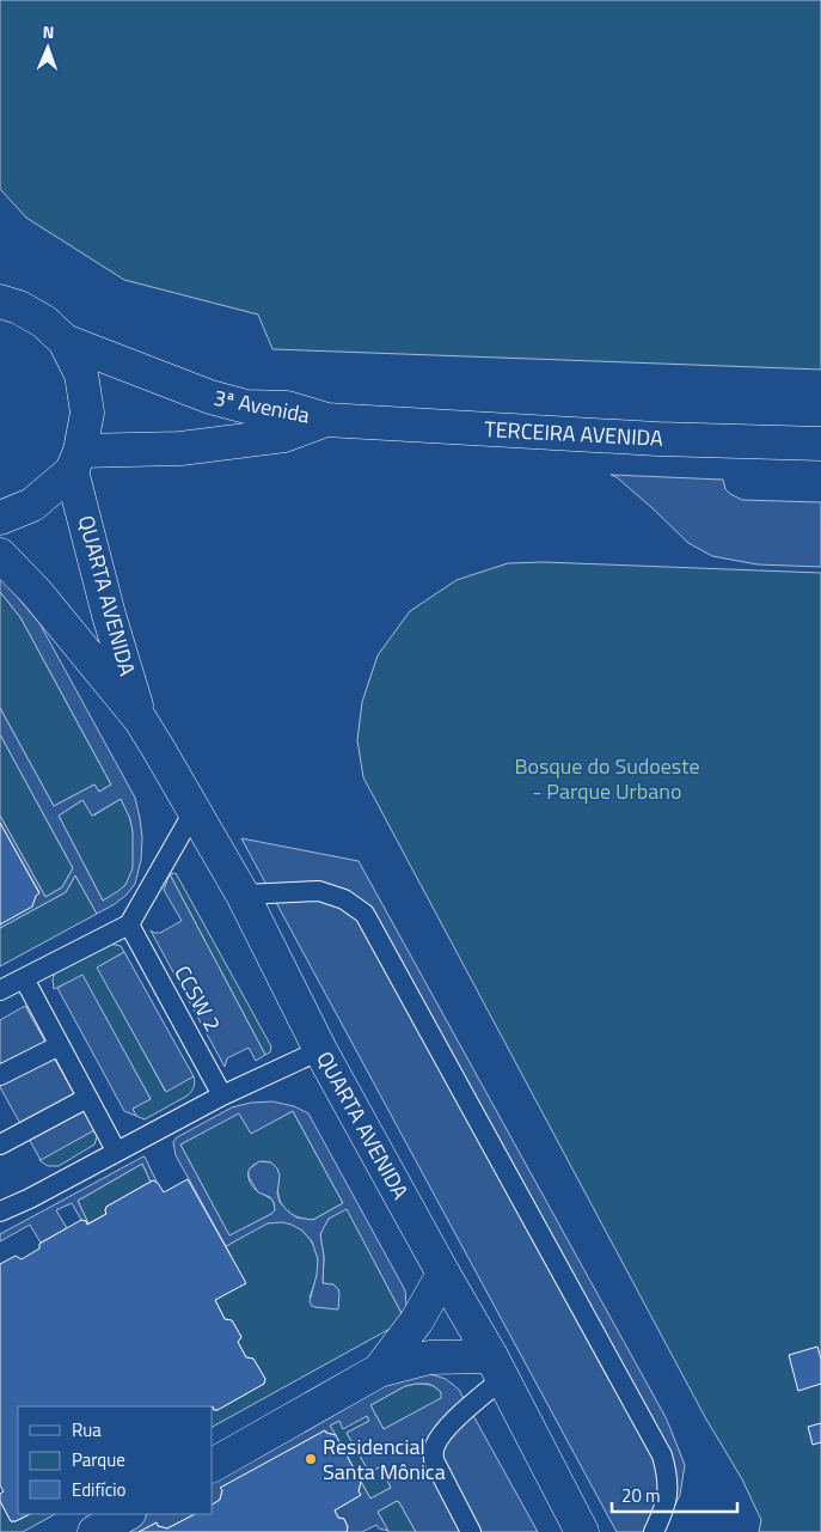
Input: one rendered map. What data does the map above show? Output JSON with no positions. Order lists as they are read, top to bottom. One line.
{"streets":{"main road":["3ª Avenida","TERCEIRA AVENIDA","QUARTA AVENIDA"],"lane":["CCSW 2"]},"crossings":[["3ª Avenida","TERCEIRA AVENIDA"],["3ª Avenida","QUARTA AVENIDA"]],"parks":["Bosque do Sudoeste - Parque Urbano"],"places":["Residencial Santa Mônica"],"legend":["Rua","Parque","Edifício"],"scale_bar":"20 m","north":"top"}
